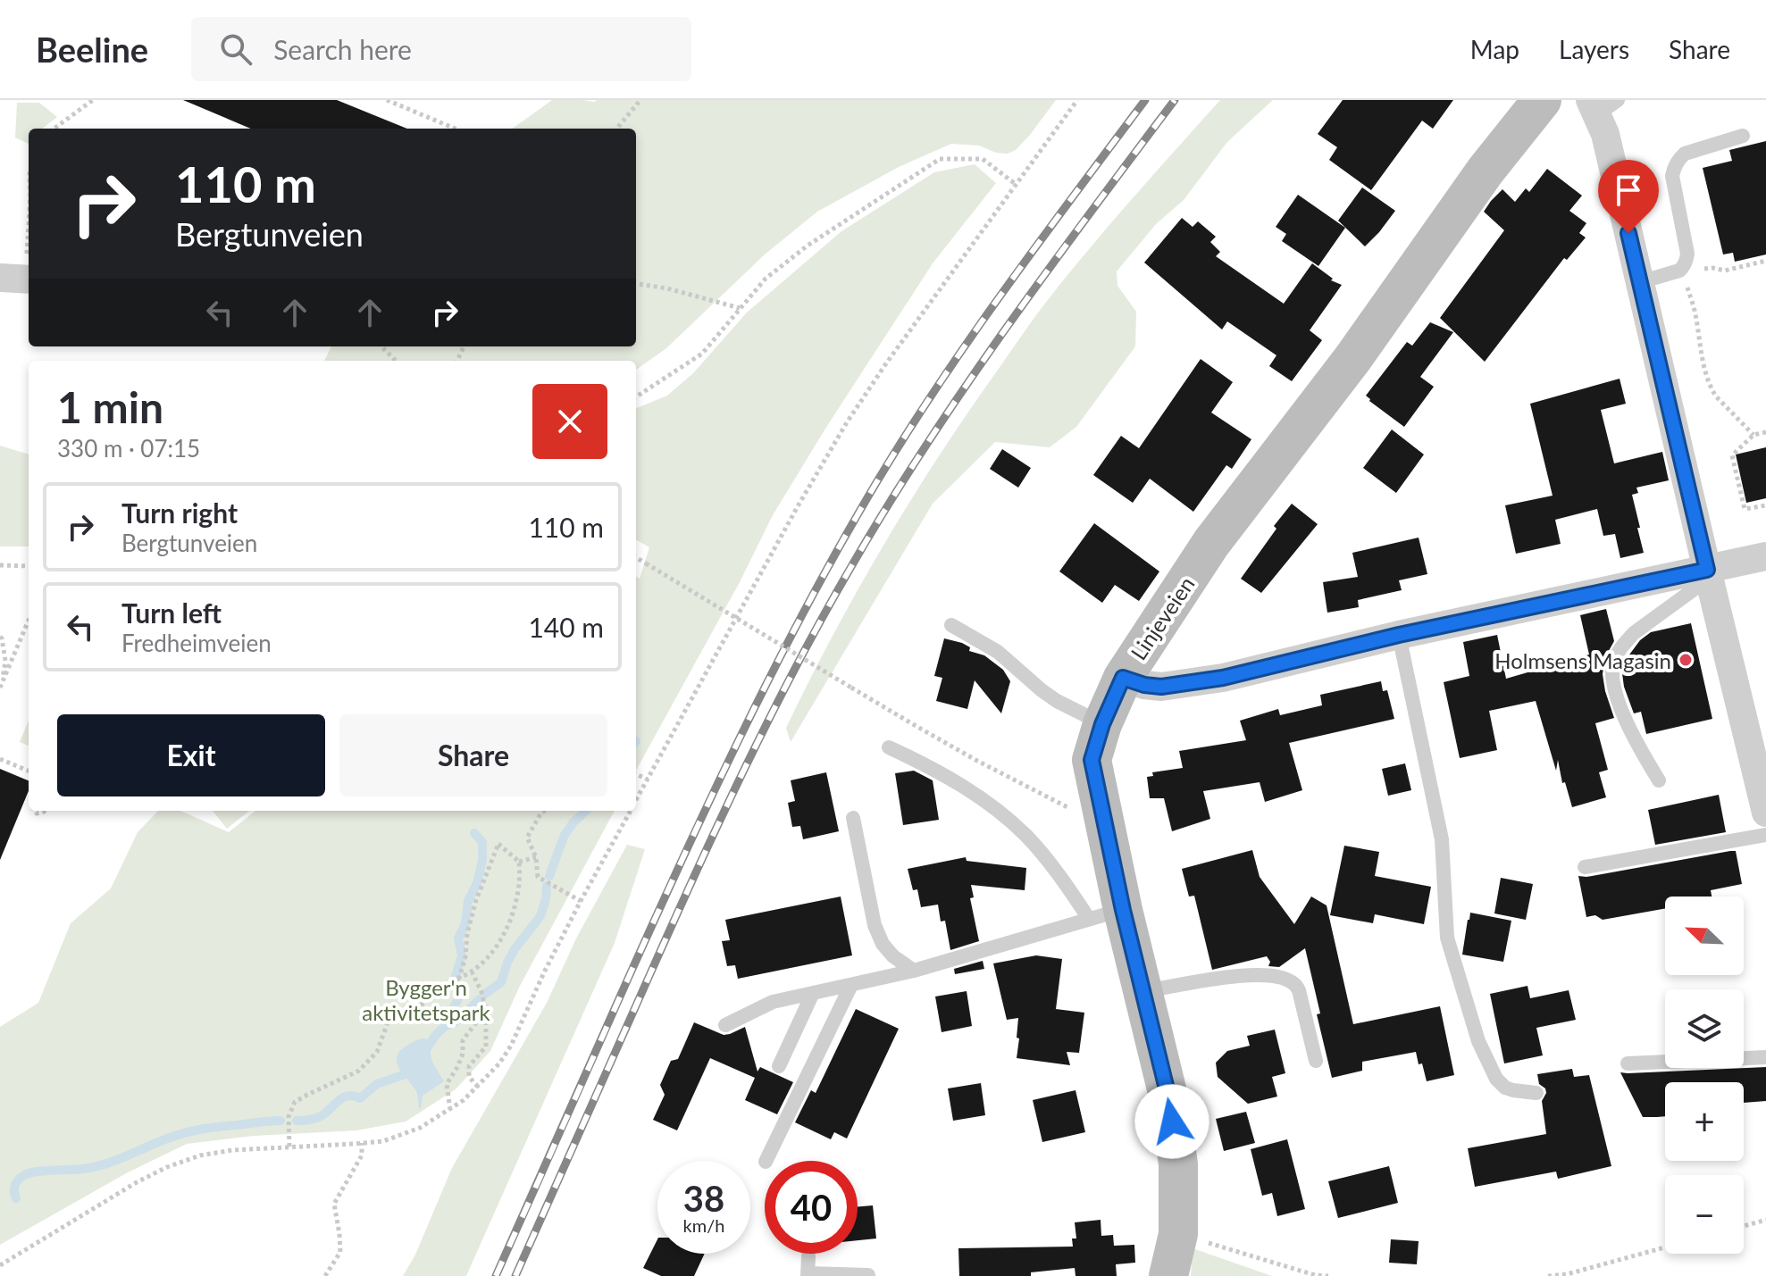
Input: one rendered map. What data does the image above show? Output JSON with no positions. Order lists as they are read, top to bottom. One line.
{"streets":{"street":["Linjeveien"]},"parks":["Bygger'n aktivitetspark"],"places":["Holmsens Magasin"],"north":"top left","page":{"header":"Beeline","search":"Search here","nav":["Map","Layers","Share"],"turn":["110 m","Bergtunveien"],"heading":["1 min","330 m · 07:15"],"list":[{"name":"Turn right","note":"Bergtunveien","value":"110 m"},{"name":"Turn left","note":"Fredheimveien","value":"140 m"}],"buttons":["Exit","Share"],"map_buttons":["+","−"],"speed":"38 km/h","limit":"40"}}
